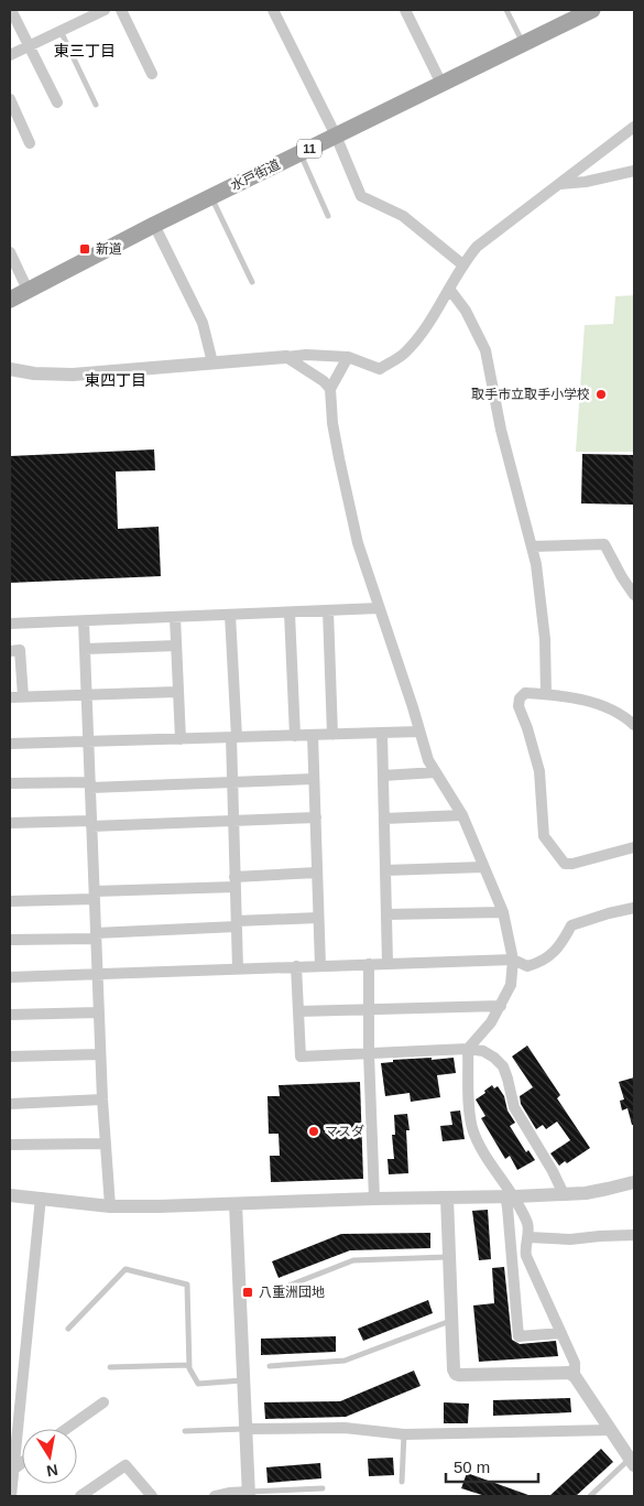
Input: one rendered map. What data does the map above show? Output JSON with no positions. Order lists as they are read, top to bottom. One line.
{"streets":{"main road":["11","水戸街道"]},"districts":["東三丁目","東四丁目"],"places":{"transit":["新道","八重洲団地"],"other":["取手市立取手小学校","マスダ"]},"scale_bar":"50 m","north":"bottom"}
